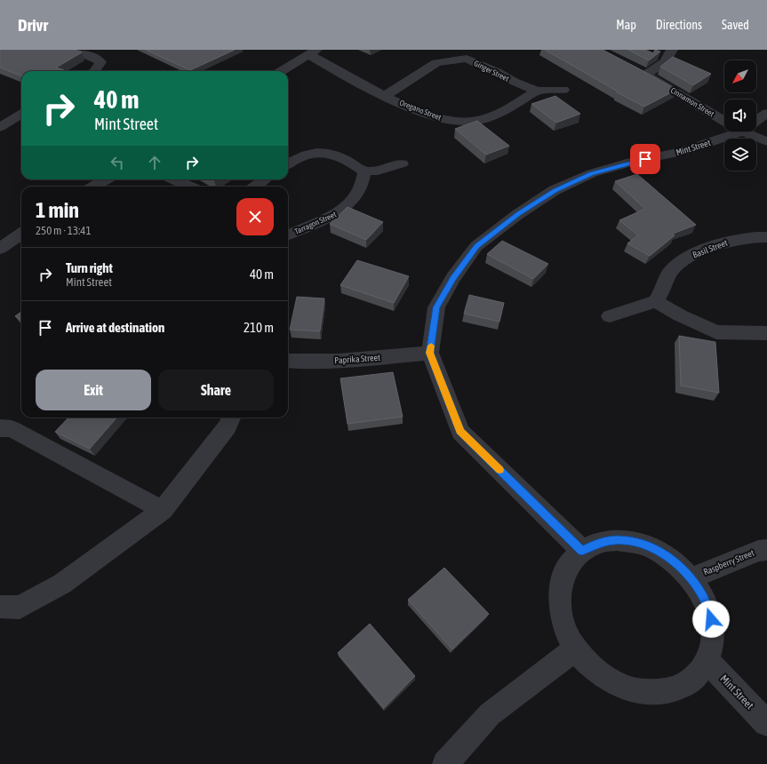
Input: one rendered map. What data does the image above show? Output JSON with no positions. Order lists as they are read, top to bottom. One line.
{"streets":{"street":["Ginger Street","Cinnamon Street","Oregano Street","Mint Street","Tarragon Street","Basil Street","Paprika Street","Raspberry Street"]},"crossings":[["Ginger Street","Oregano Street"],["Mint Street","Paprika Street"]],"north":"bottom left","page":{"header":"Drivr","nav":["Map","Directions","Saved"],"turn":["40 m","Mint Street"],"heading":["1 min","250 m · 13:41"],"list":[{"name":"Turn right","note":"Mint Street","value":"40 m"},{"name":"Arrive at destination","value":"210 m"}],"buttons":["Exit","Share"]}}
